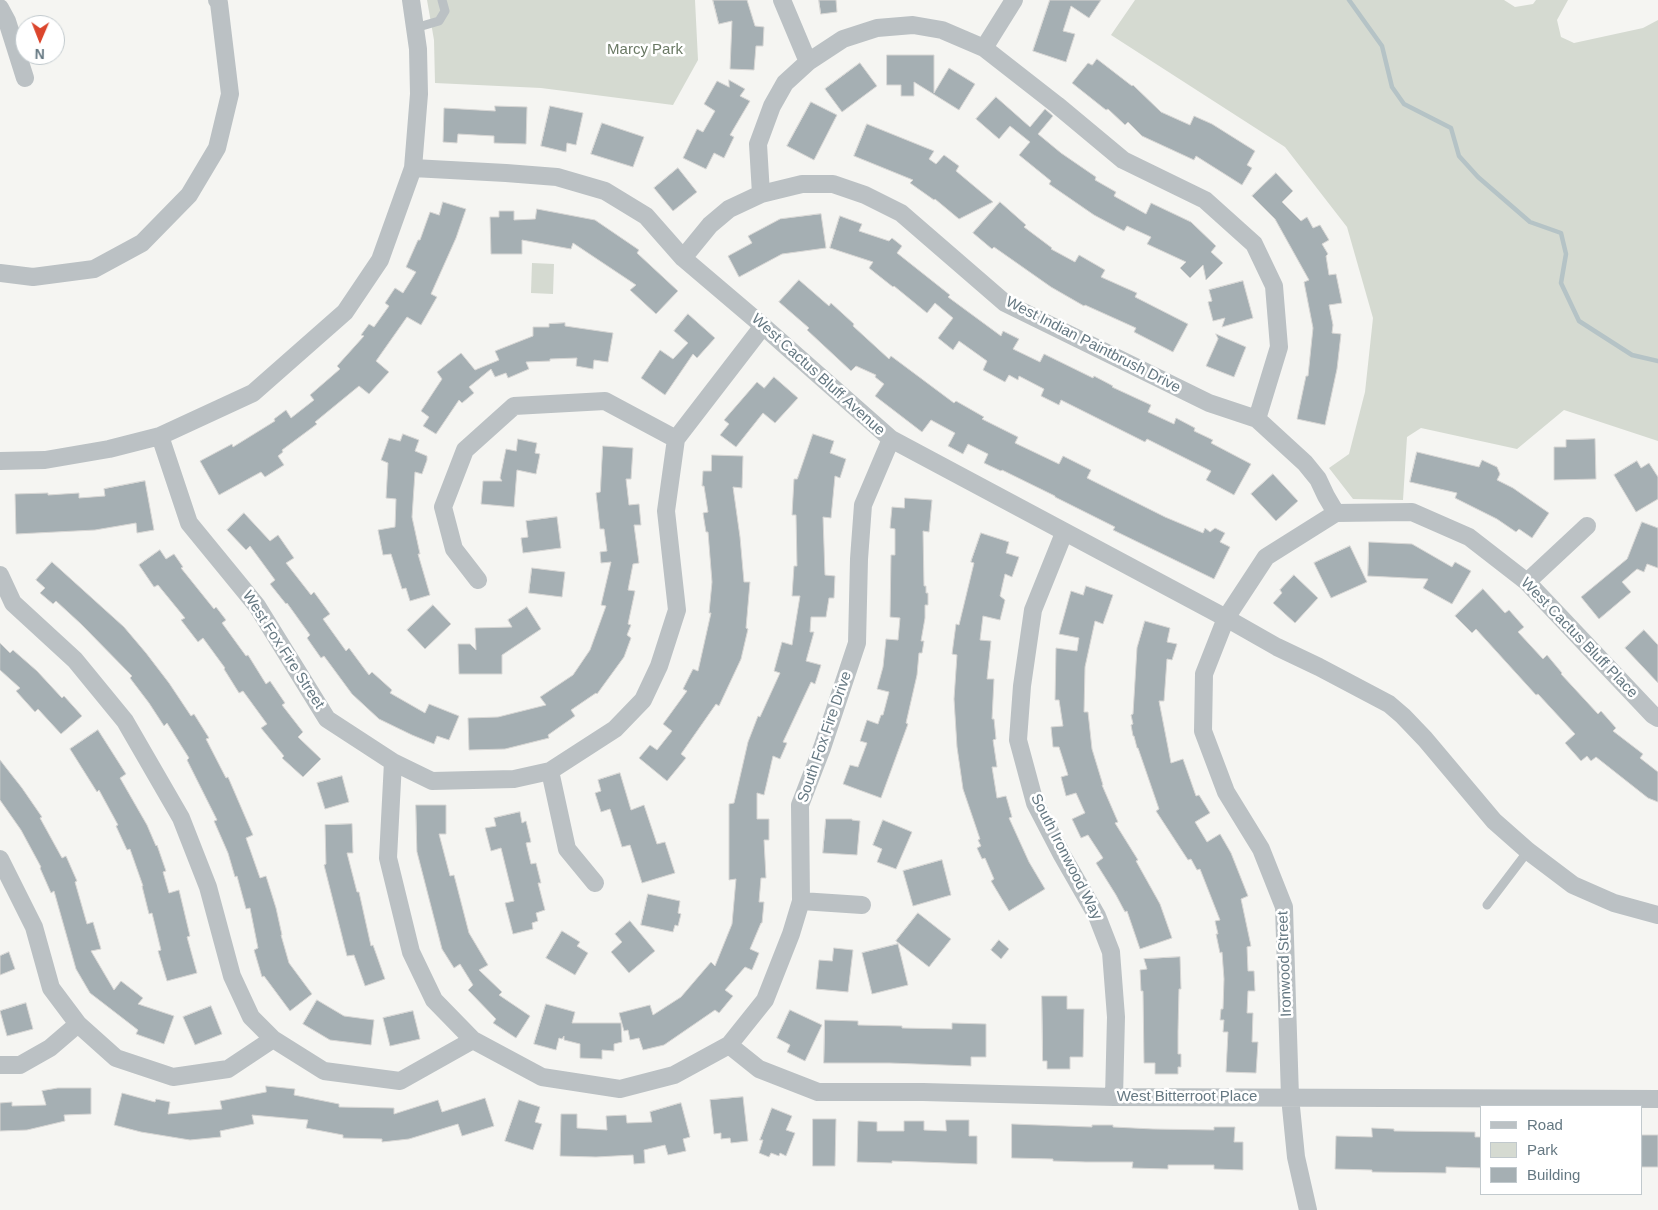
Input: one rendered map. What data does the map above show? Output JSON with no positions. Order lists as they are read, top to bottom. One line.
{"streets":{"street":["West Indian Paintbrush Drive","West Cactus Bluff Avenue","West Cactus Bluff Place","West Fox Fire Street","South Fox Fire Drive","South Ironwood Way","Ironwood Street","West Bitterroot Place"]},"crossings":[["West Indian Paintbrush Drive","West Cactus Bluff Avenue"],["West Indian Paintbrush Drive","West Cactus Bluff Place"],["West Cactus Bluff Avenue","South Fox Fire Drive"],["West Cactus Bluff Avenue","South Ironwood Way"],["West Cactus Bluff Avenue","Ironwood Street"],["West Fox Fire Street","South Fox Fire Drive"],["South Fox Fire Drive","West Bitterroot Place"],["South Ironwood Way","West Bitterroot Place"],["Ironwood Street","West Bitterroot Place"]],"parks":["Marcy Park"],"legend":["Road","Park","Building"],"north":"bottom"}
